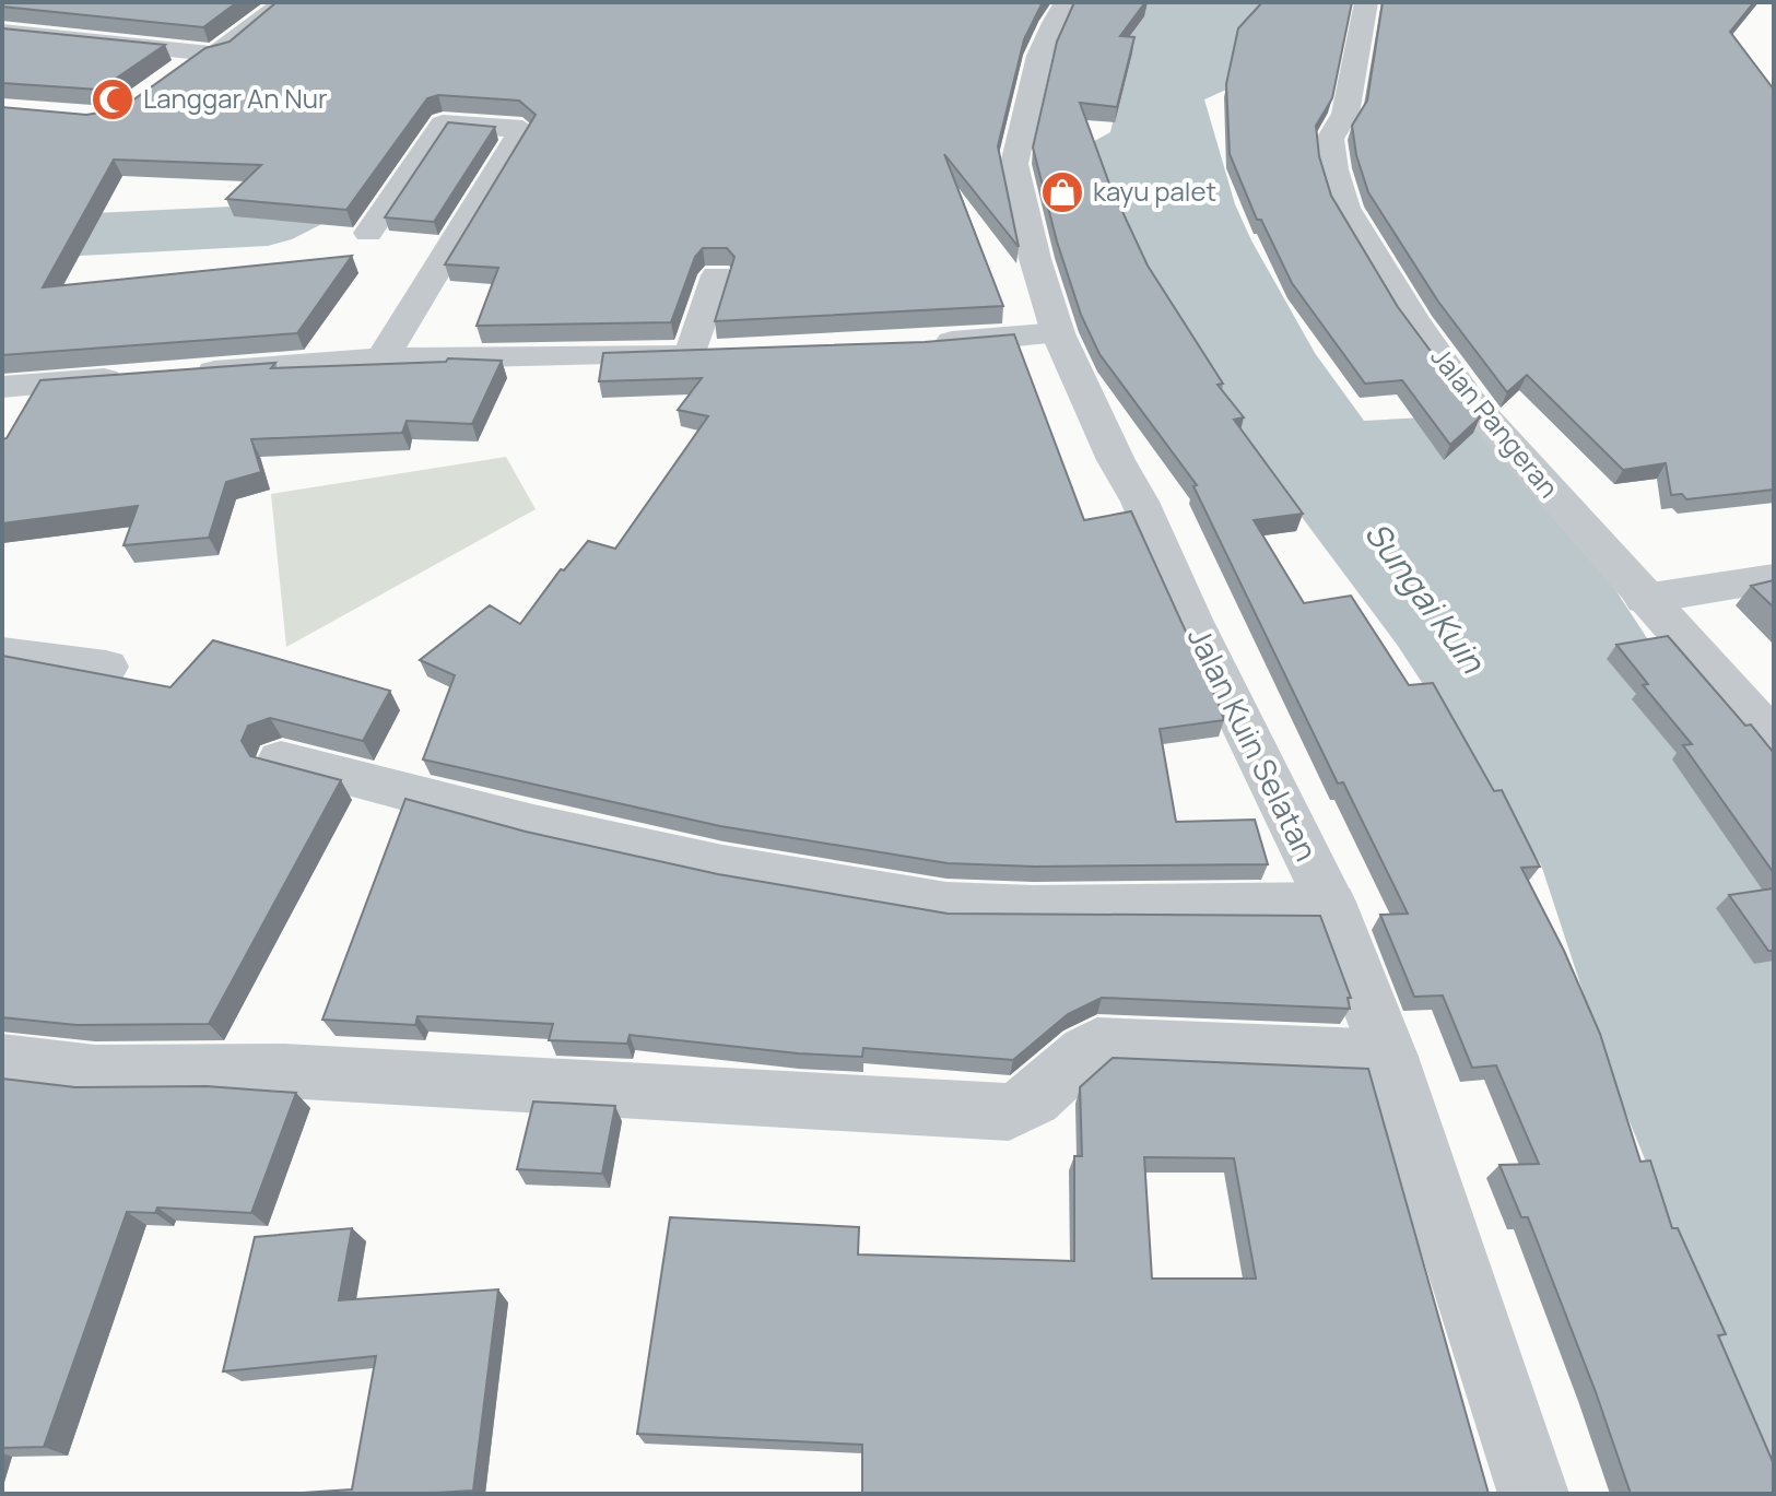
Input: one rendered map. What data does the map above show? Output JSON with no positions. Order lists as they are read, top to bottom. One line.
{"streets":{"street":["Jalan Pangeran","Jalan Kuin Selatan"]},"water":["Sungai Kuin"],"places":{"mosque":["Langgar An Nur"],"shop":["kayu palet"]}}
